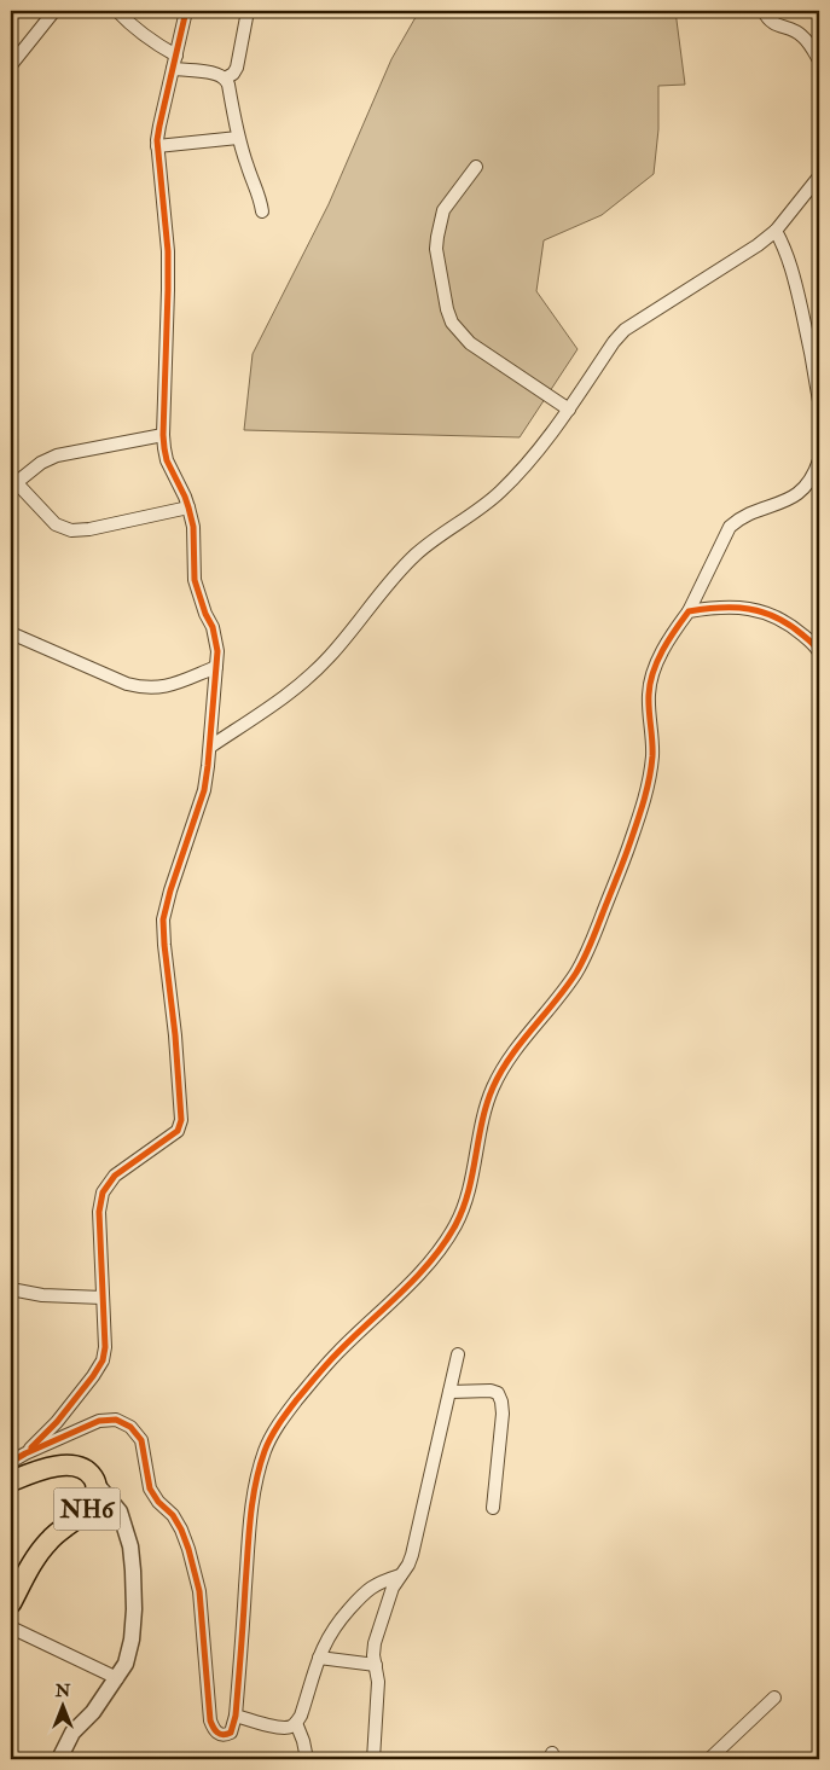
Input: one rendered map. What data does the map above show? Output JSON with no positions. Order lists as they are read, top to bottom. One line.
{"streets":{"highway":["NH6"]},"north":"top"}
